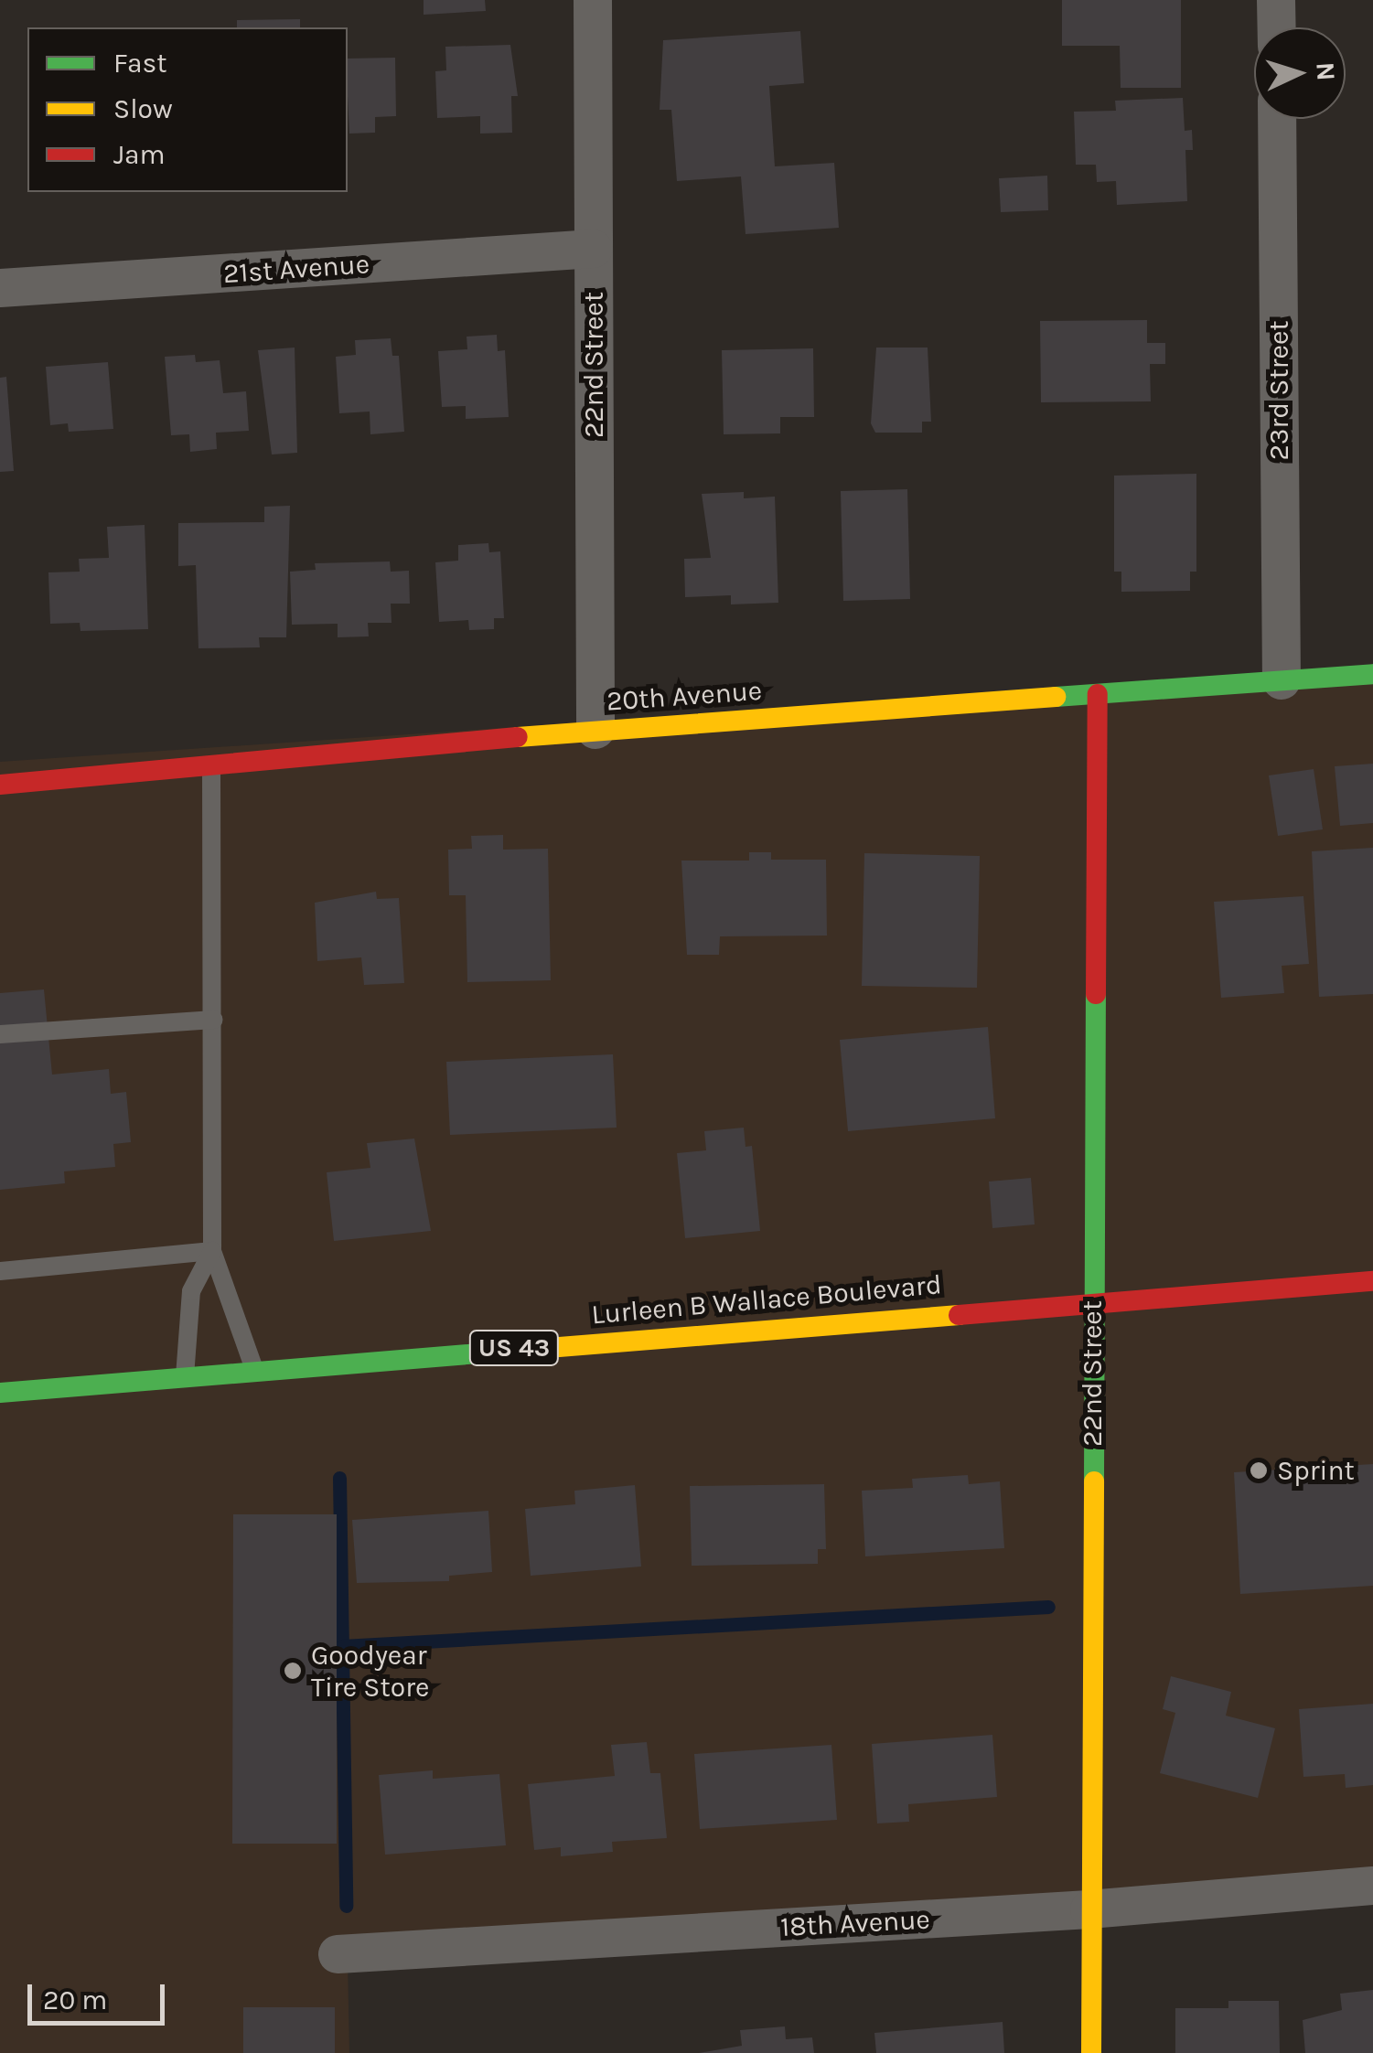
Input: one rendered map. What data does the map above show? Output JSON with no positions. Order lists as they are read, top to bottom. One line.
{"streets":{"main road":["22nd Street","20th Avenue","Lurleen B Wallace Boulevard","US 43"],"street":["21st Avenue","23rd Street","18th Avenue"]},"crossings":[["21st Avenue","22nd Street"],["22nd Street","20th Avenue"],["22nd Street","Lurleen B Wallace Boulevard"],["22nd Street","18th Avenue"],["23rd Street","20th Avenue"]],"places":["Sprint","Goodyear Tire Store"],"legend":["Fast","Slow","Jam"],"scale_bar":"20 m","north":"right"}
